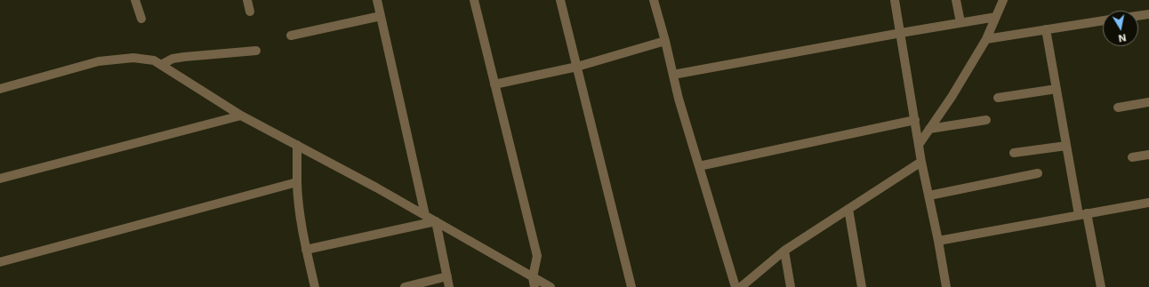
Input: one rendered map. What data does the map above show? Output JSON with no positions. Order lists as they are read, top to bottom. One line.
{"north":"bottom"}
